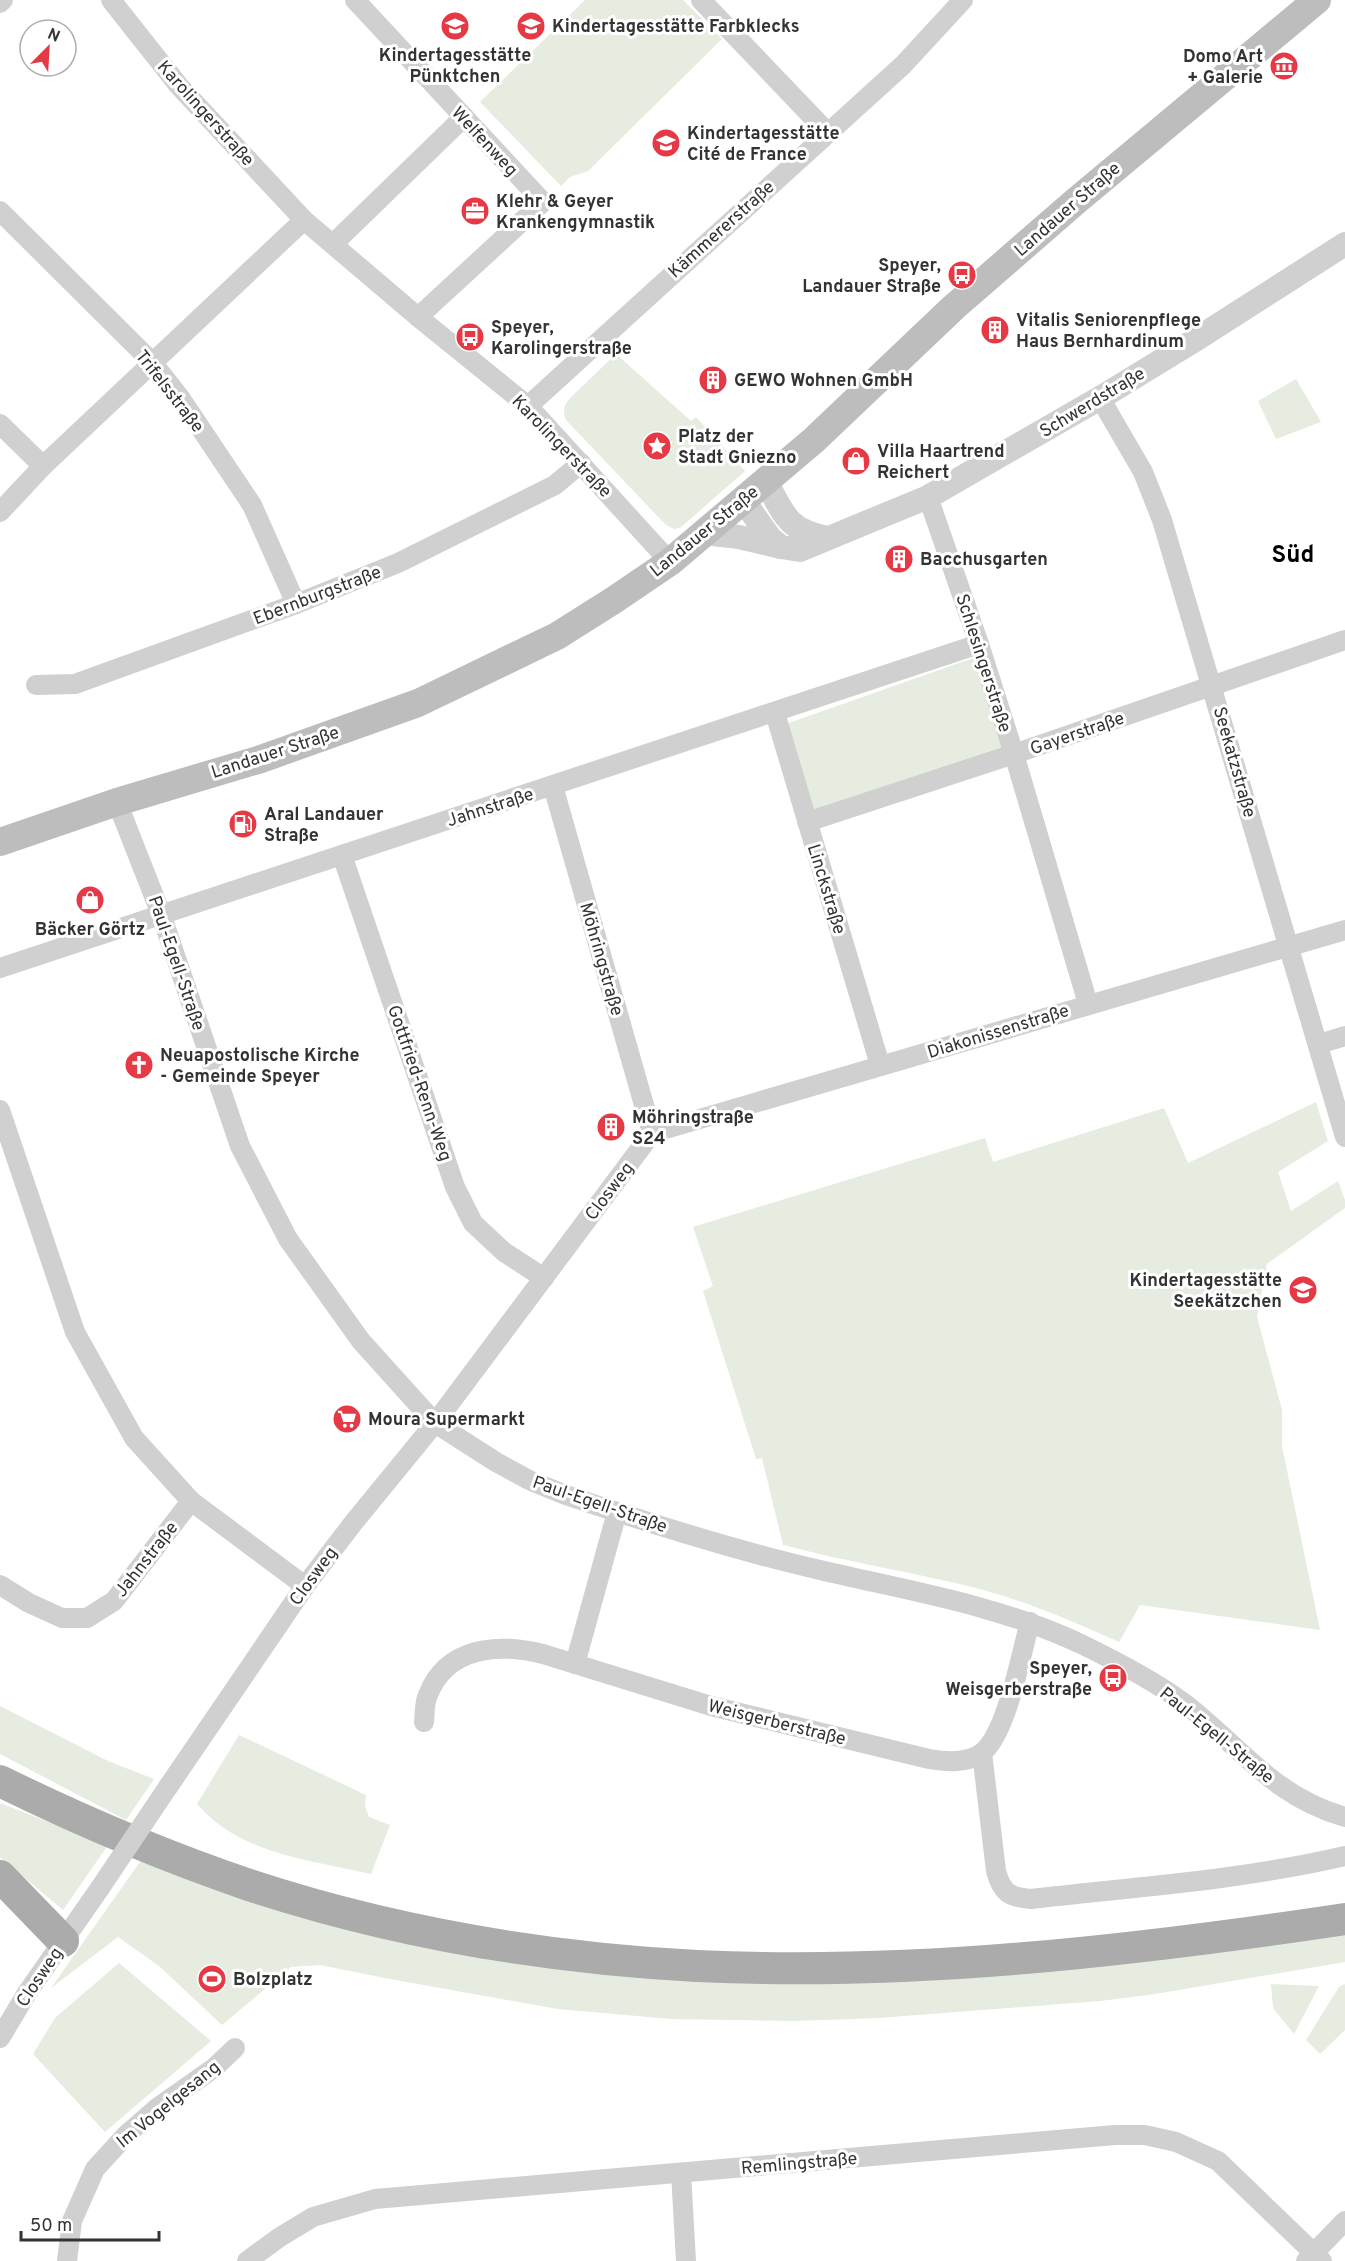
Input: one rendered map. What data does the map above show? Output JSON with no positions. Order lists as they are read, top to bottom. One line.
{"streets":{"main road":["Landauer Straße"],"street":["Karolingerstraße","Welfenweg","Kämmererstraße","Trifelsstraße","Schwerdstraße","Ebernburgstraße","Schlesingerstraße","Gayerstraße","Seekatzstraße","Jahnstraße","Linckstraße","Möhringstraße","Paul-Egell-Straße","Diakonissenstraße","Gottfried-Renn-Weg","Closweg","Weisgerberstraße","Im Vogelgesang","Remlingstraße"]},"crossings":[["Karolingerstraße","Welfenweg"],["Karolingerstraße","Landauer Straße"],["Karolingerstraße","Kämmererstraße"],["Karolingerstraße","Ebernburgstraße"],["Landauer Straße","Schwerdstraße"],["Landauer Straße","Paul-Egell-Straße"],["Trifelsstraße","Ebernburgstraße"],["Schwerdstraße","Schlesingerstraße"],["Schwerdstraße","Seekatzstraße"],["Schlesingerstraße","Gayerstraße"],["Schlesingerstraße","Jahnstraße"],["Schlesingerstraße","Diakonissenstraße"],["Gayerstraße","Seekatzstraße"],["Gayerstraße","Linckstraße"],["Seekatzstraße","Diakonissenstraße"],["Jahnstraße","Linckstraße"],["Jahnstraße","Möhringstraße"],["Jahnstraße","Paul-Egell-Straße"],["Jahnstraße","Gottfried-Renn-Weg"],["Linckstraße","Diakonissenstraße"],["Möhringstraße","Diakonissenstraße"],["Möhringstraße","Closweg"],["Paul-Egell-Straße","Closweg"],["Diakonissenstraße","Closweg"],["Gottfried-Renn-Weg","Closweg"]],"districts":["Süd"],"places":{"school or university":["Kindertagesstätte Pünktchen","Kindertagesstätte Farbklecks","Kindertagesstätte Cité de France","Kindertagesstätte Seekätzchen"],"museum":["Domo Art + Galerie"],"office":["Klehr & Geyer Krankengymnastik"],"bus stop":["Speyer, Landauer Straße","Speyer, Karolingerstraße","Speyer, Weisgerberstraße"],"building":["Vitalis Seniorenpflege Haus Bernhardinum","GEWO Wohnen GmbH","Bacchusgarten","Möhringstraße S24"],"place":["Platz der Stadt Gniezno"],"shop":["Villa Haartrend Reichert","Bäcker Görtz"],"fuel station":["Aral Landauer Straße"],"church":["Neuapostolische Kirche - Gemeinde Speyer"],"supermarket":["Moura Supermarkt"],"sports":["Bolzplatz"]},"scale_bar":"50 m","north":"top right"}
